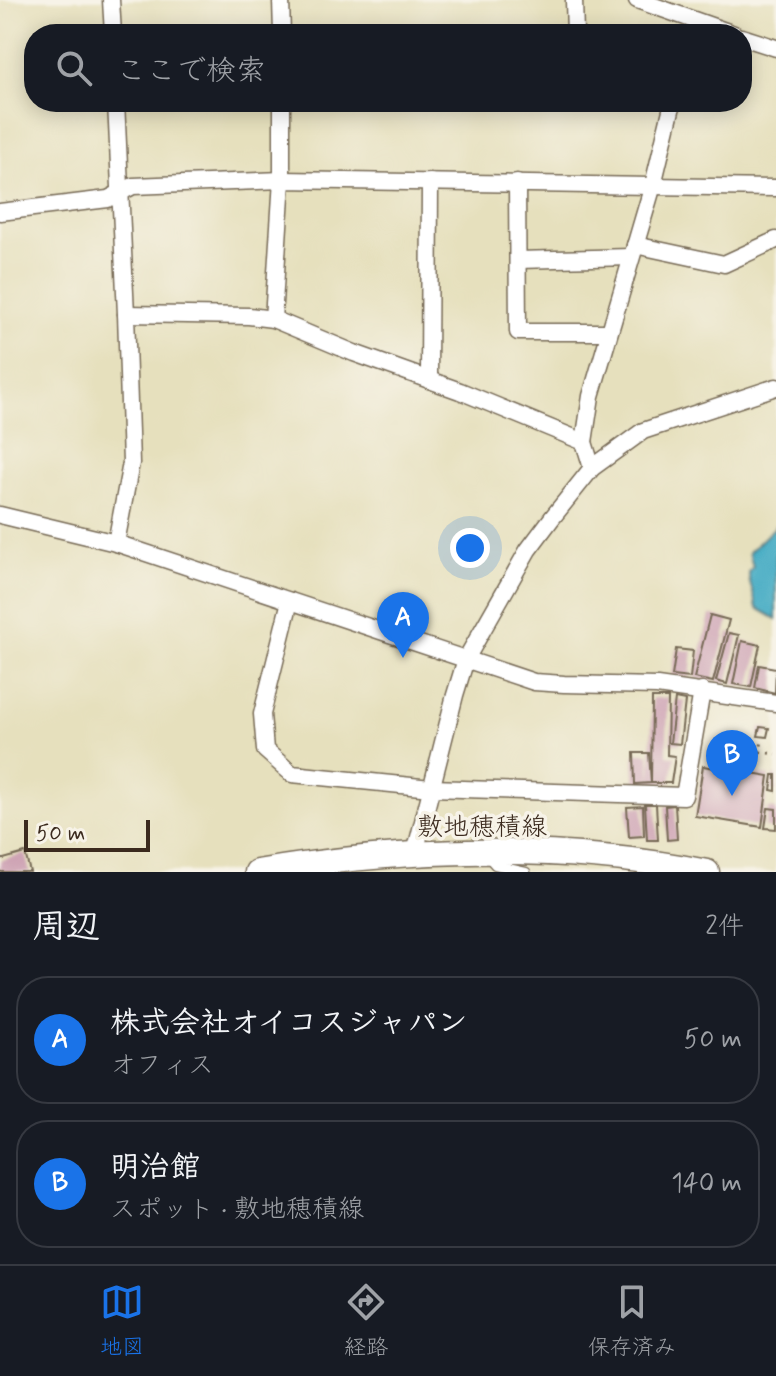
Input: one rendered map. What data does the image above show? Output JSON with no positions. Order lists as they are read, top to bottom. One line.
{"streets":{"main road":["敷地穂積線"]},"scale_bar":"50 m","page":{"search":"ここで検索","pins":["A","B"],"scale":"50 m","heading":["周辺","2件"],"list":[{"mark":"A","name":"株式会社オイコスジャパン","note":"オフィス","value":"50 m"},{"mark":"B","name":"明治館","note":"スポット · 敷地穂積線","value":"140 m"}],"nav":["地図","経路","保存済み"]}}
